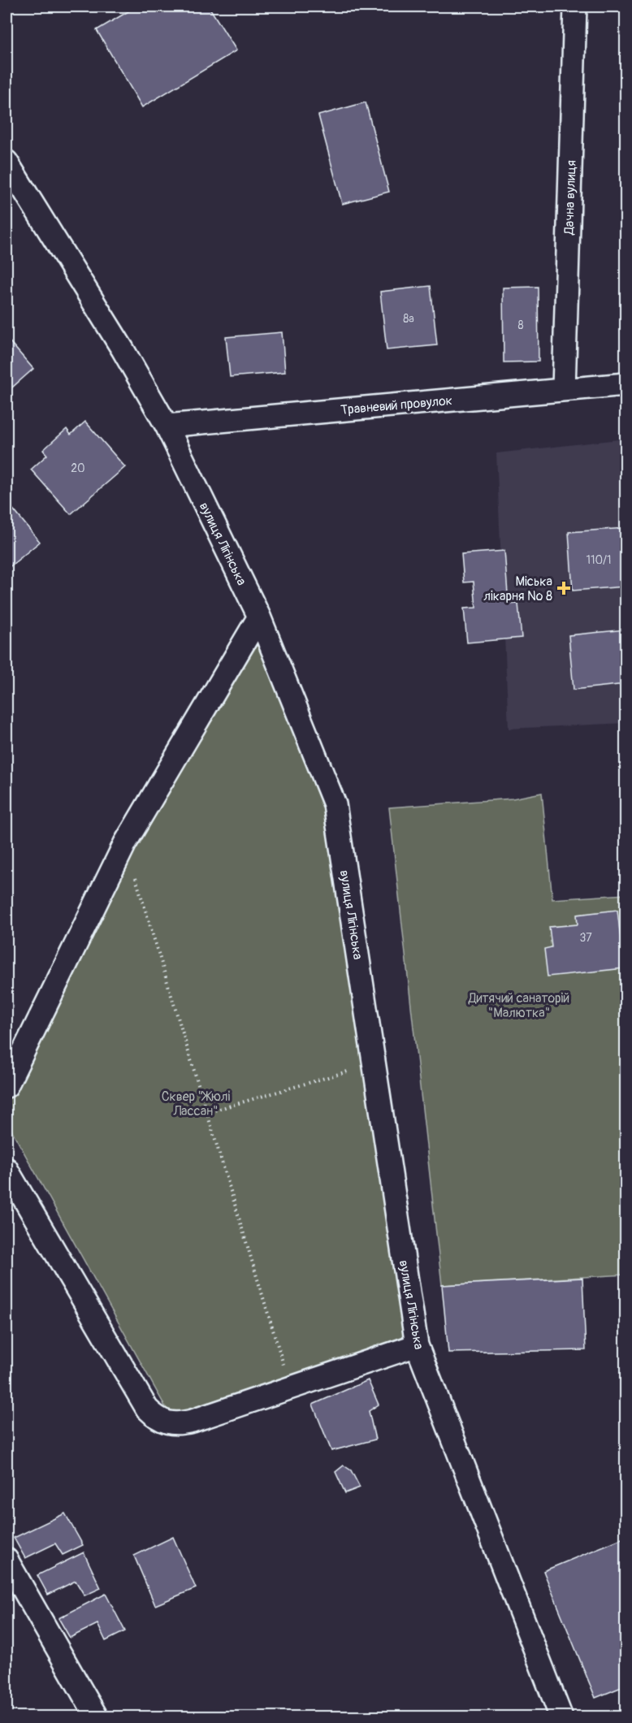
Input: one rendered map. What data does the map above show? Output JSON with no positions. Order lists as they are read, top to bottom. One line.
{"streets":{"street":["Дачна вулиця","Травневий провулок","вулиця Лігінська"]},"crossings":[["Дачна вулиця","Травневий провулок"],["Травневий провулок","вулиця Лігінська"]],"parks":["Дитячий санаторій \"Малютка\"","Сквер \"Жюлі Лассан\""],"places":{"health":["Міська лікарня № 8"]},"house_numbers":["8а","8","20","110/1","37"]}
